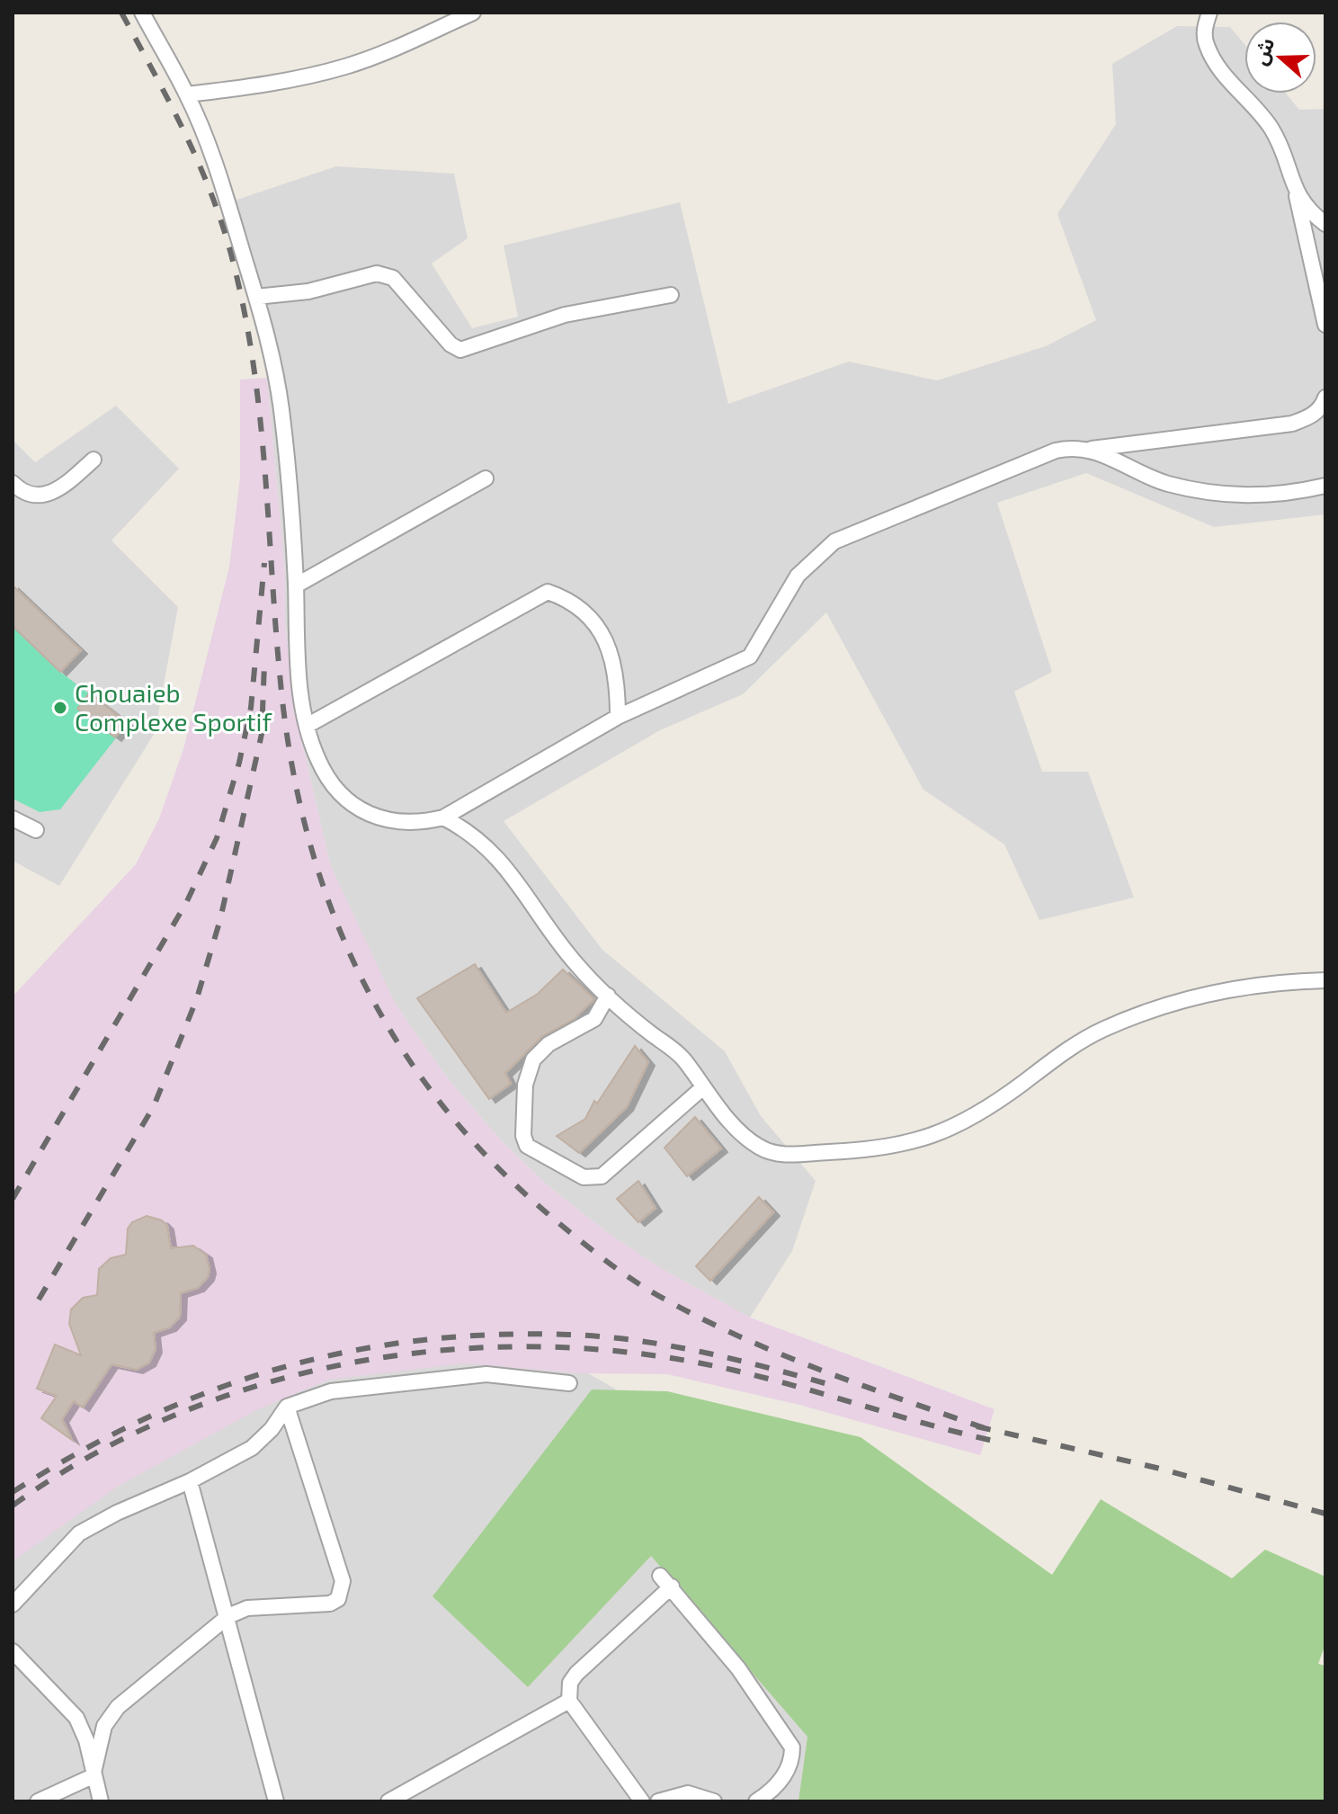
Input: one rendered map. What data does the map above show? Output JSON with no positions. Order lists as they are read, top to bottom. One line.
{"places":["Chouaieb Complexe Sportif"],"north":"left"}
